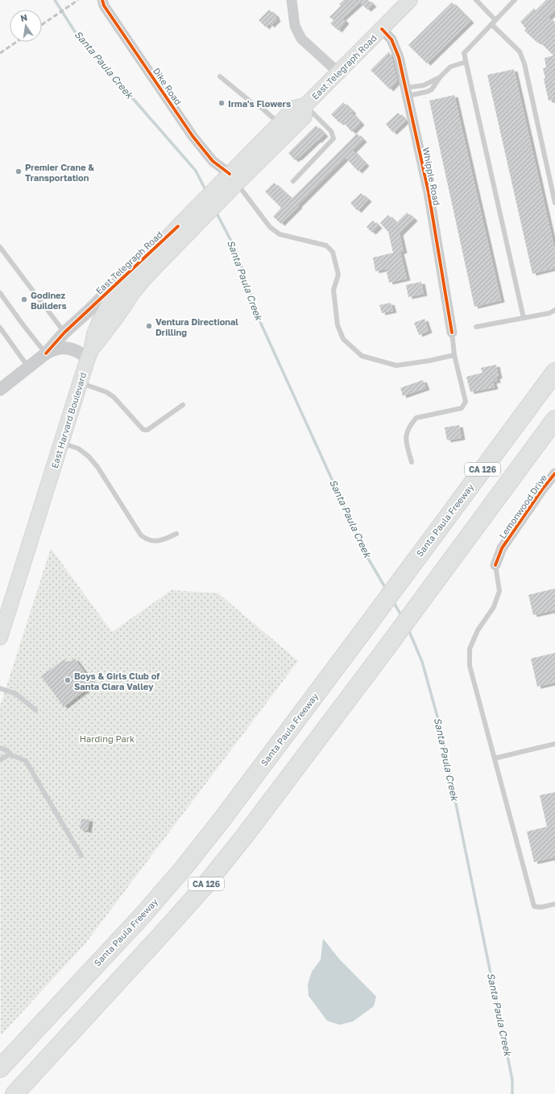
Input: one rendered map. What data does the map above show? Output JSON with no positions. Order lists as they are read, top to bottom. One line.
{"streets":{"highway":["CA 126","Santa Paula Freeway"],"main road":["East Telegraph Road","East Harvard Boulevard"],"street":["Dike Road","Whipple Road","Lemonwood Drive"]},"crossings":[["East Telegraph Road","Dike Road"],["East Telegraph Road","Whipple Road"],["East Telegraph Road","East Harvard Boulevard"]],"water":["Santa Paula Creek"],"parks":["Harding Park"],"places":["Irma's Flowers","Premier Crane & Transportation","Godinez Builders","Ventura Directional Drilling","Boys & Girls Club of Santa Clara Valley"],"north":"top"}
